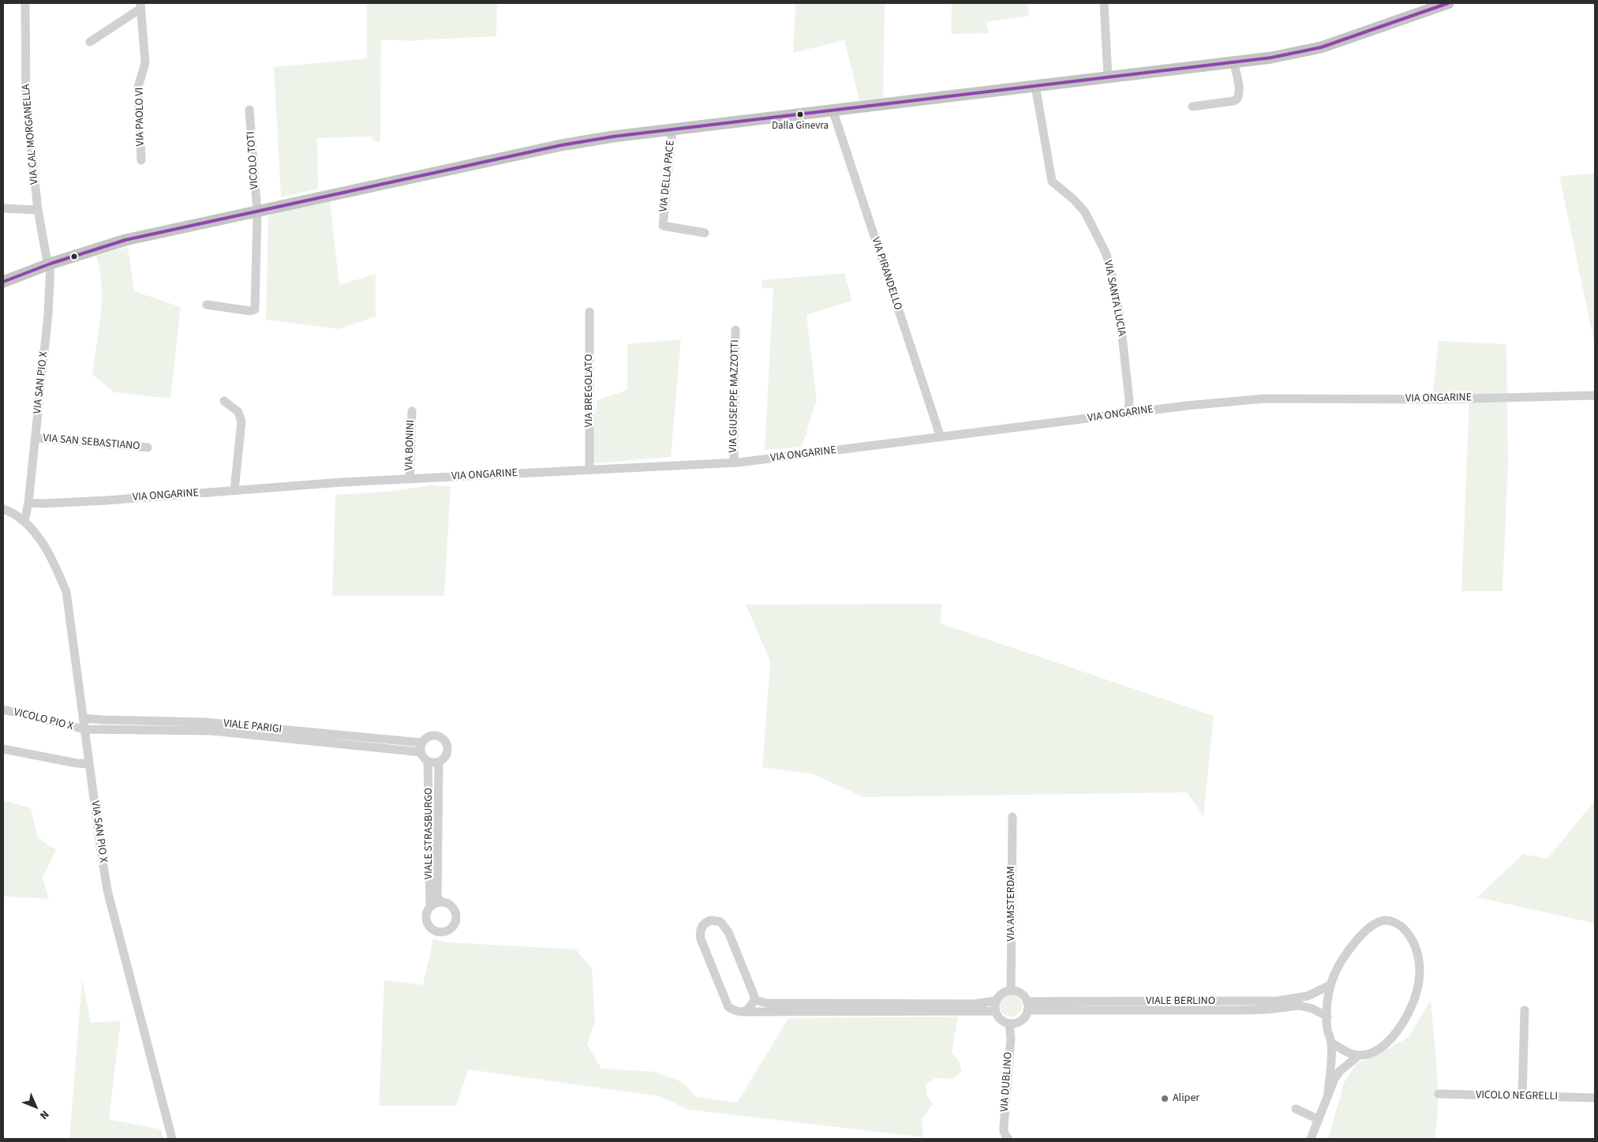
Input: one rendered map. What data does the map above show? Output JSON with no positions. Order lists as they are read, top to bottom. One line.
{"streets":{"street":["VIA PAOLO VI","VIA CAL MORGANELLA","VICOLO TOTI","VIA DELLA PACE","VIA PIRANDELLO","VIA SANTA LUCIA","VIA SAN PIO X","VIA BREGOLATO","VIA GIUSEPPE MAZZOTTI","VIA ONGARINE","VIA SAN SEBASTIANO","VIA BONINI","VICOLO PIO X","VIALE PARIGI","VIALE STRASBURGO","VIA AMSTERDAM","VIALE BERLINO","VIA DUBLINO","VICOLO NEGRELLI"]},"crossings":[["VIA CAL MORGANELLA","VIA SAN PIO X"],["VIA PIRANDELLO","VIA ONGARINE"],["VIA SANTA LUCIA","VIA ONGARINE"],["VIA SAN PIO X","VIA ONGARINE"],["VIA SAN PIO X","VIA SAN SEBASTIANO"],["VIA SAN PIO X","VICOLO PIO X"],["VIA SAN PIO X","VIALE PARIGI"],["VIA BREGOLATO","VIA ONGARINE"],["VIA GIUSEPPE MAZZOTTI","VIA ONGARINE"],["VIA ONGARINE","VIA BONINI"],["VICOLO PIO X","VIALE PARIGI"],["VIALE PARIGI","VIALE STRASBURGO"],["VIA AMSTERDAM","VIALE BERLINO"],["VIA AMSTERDAM","VIA DUBLINO"],["VIALE BERLINO","VIA DUBLINO"]],"places":["Dalla Ginevra","Aliper"],"north":"bottom right"}
